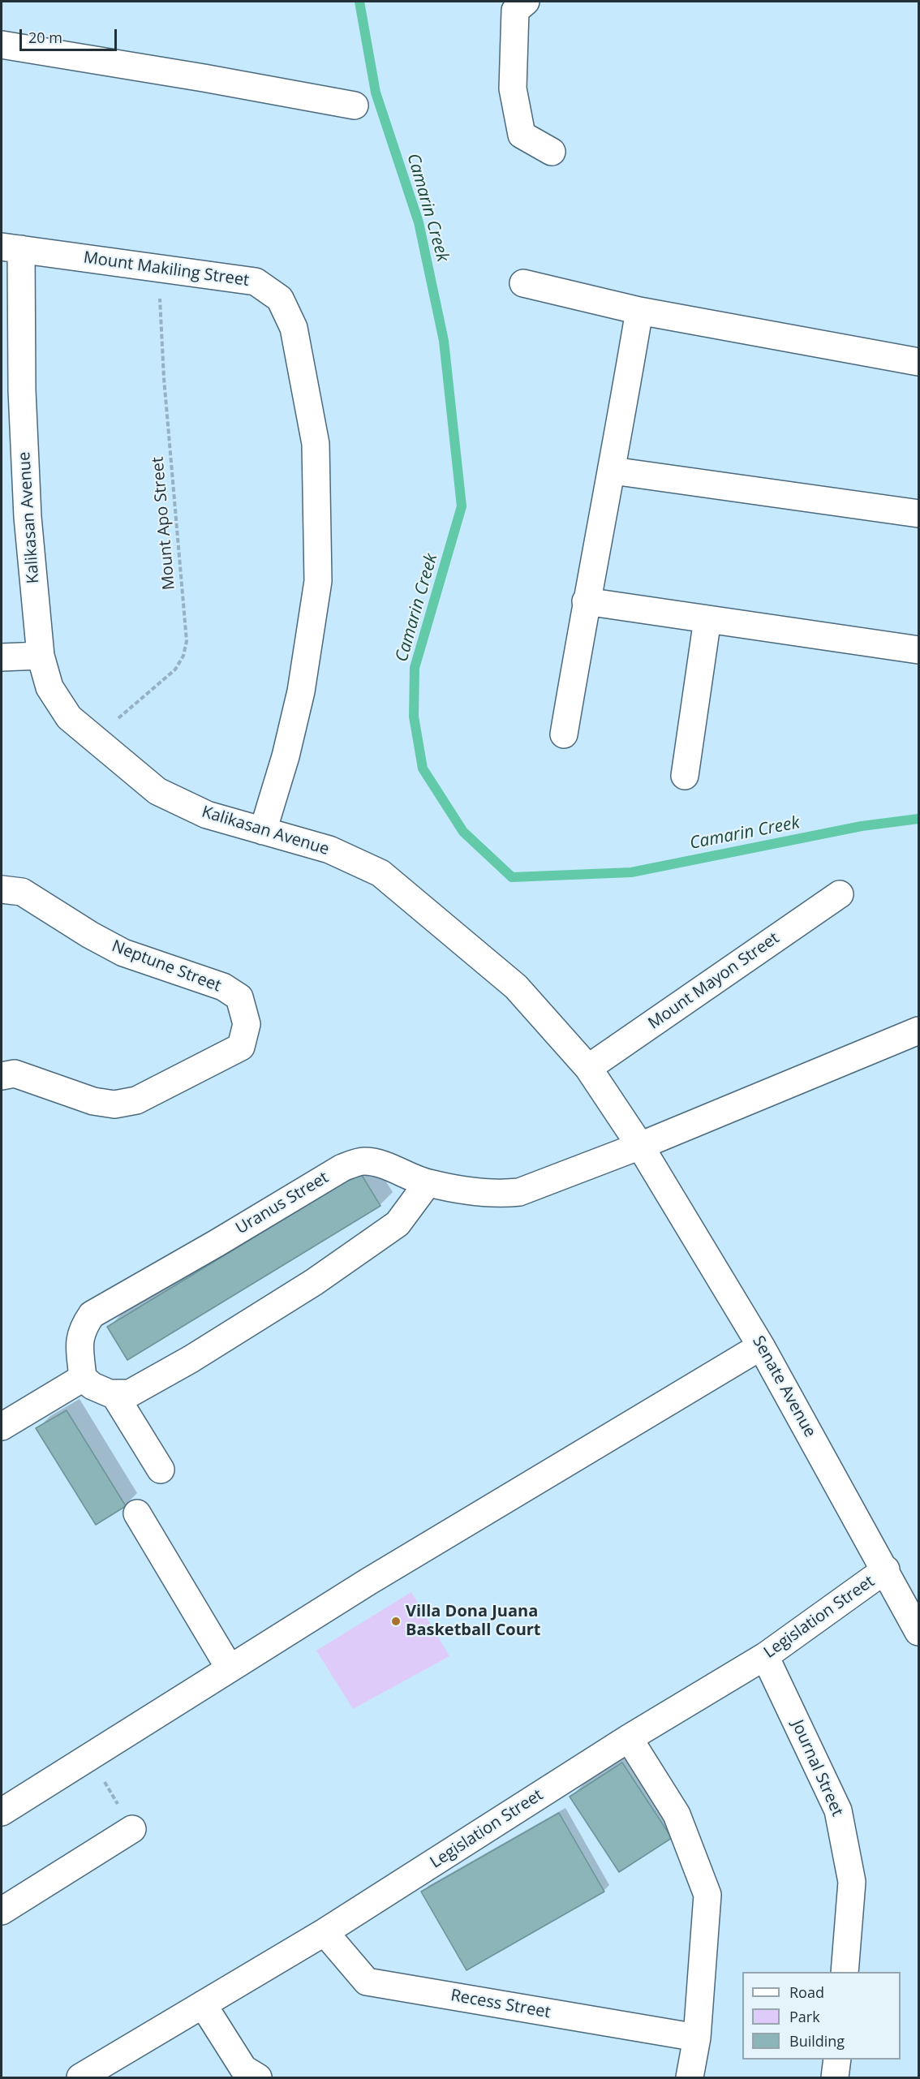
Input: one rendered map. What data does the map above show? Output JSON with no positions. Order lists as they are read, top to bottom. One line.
{"streets":{"street":["Mount Makiling Street","Kalikasan Avenue","Neptune Street","Mount Mayon Street","Uranus Street","Senate Avenue","Legislation Street","Journal Street","Recess Street"],"path":["Mount Apo Street"]},"crossings":[["Mount Makiling Street","Kalikasan Avenue"],["Mount Makiling Street","Mount Apo Street"],["Kalikasan Avenue","Mount Apo Street"],["Kalikasan Avenue","Mount Mayon Street"],["Kalikasan Avenue","Uranus Street"],["Kalikasan Avenue","Senate Avenue"],["Uranus Street","Senate Avenue"],["Senate Avenue","Legislation Street"],["Legislation Street","Journal Street"],["Legislation Street","Recess Street"]],"water":["Camarin Creek"],"places":["Villa Dona Juana Basketball Court"],"legend":["Road","Park","Building"],"scale_bar":"20 m"}
